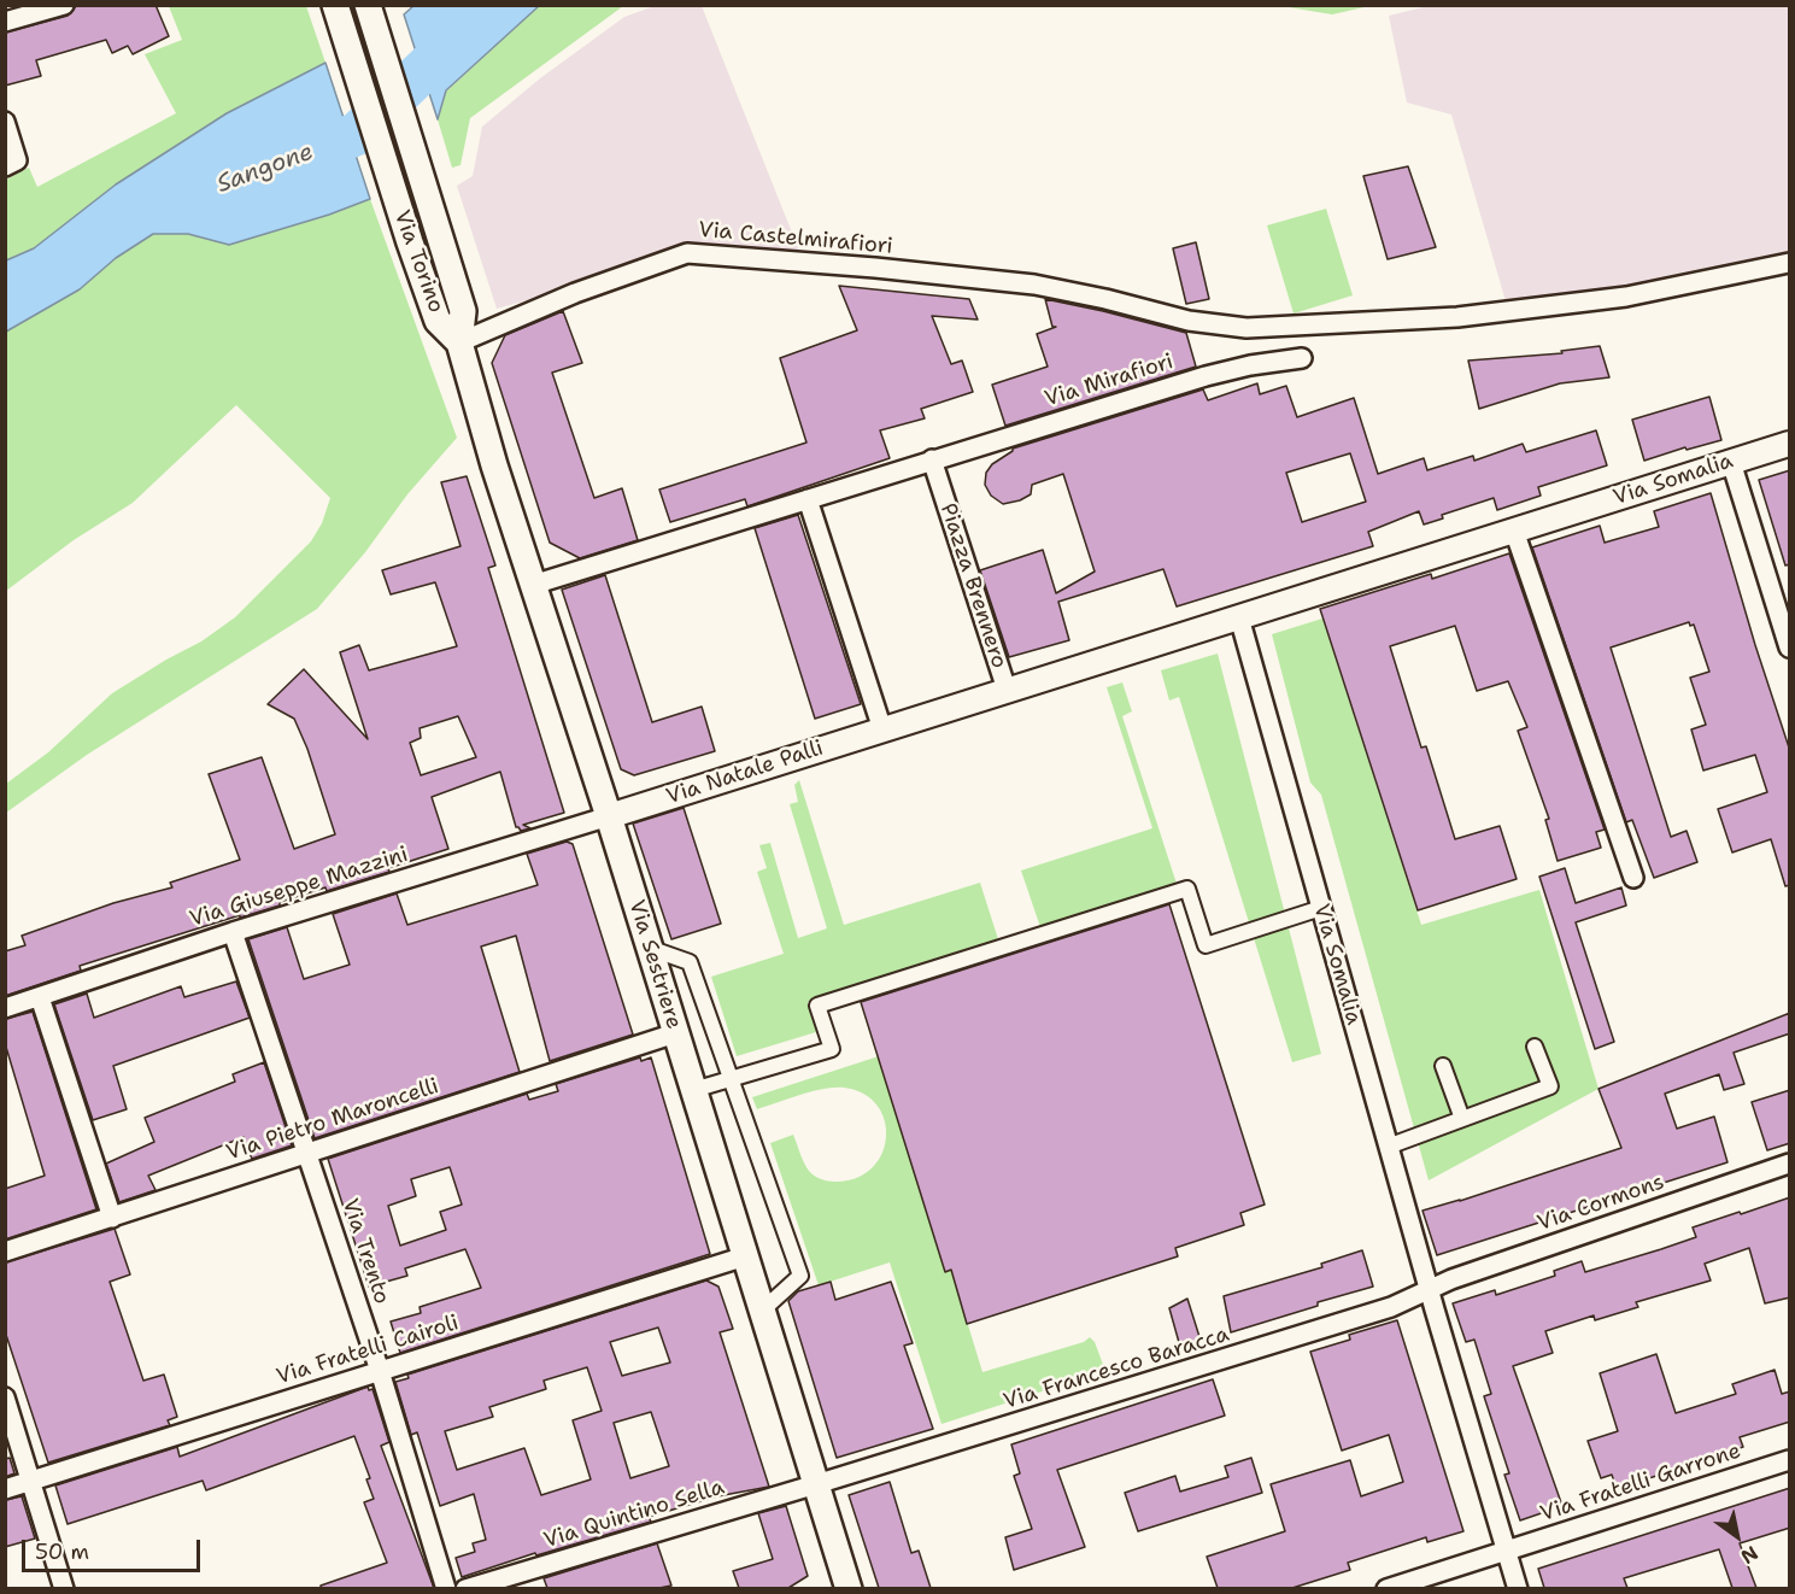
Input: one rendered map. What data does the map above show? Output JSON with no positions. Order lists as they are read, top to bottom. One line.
{"streets":{"main road":["Via Torino","Via Sestriere"],"street":["Via Castelmirafiori","Via Mirafiori","Via Somalia","Piazza Brennero","Via Natale Palli","Via Giuseppe Mazzini","Via Pietro Maroncelli","Via Cormons","Via Trento","Via Fratelli Cairoli","Via Francesco Baracca","Via Fratelli Garrone","Via Quintino Sella"]},"crossings":[["Via Castelmirafiori","Via Torino"],["Via Castelmirafiori","Via Sestriere"],["Via Torino","Via Sestriere"],["Via Mirafiori","Piazza Brennero"],["Via Somalia","Via Cormons"],["Via Somalia","Via Francesco Baracca"],["Via Somalia","Via Fratelli Garrone"],["Piazza Brennero","Via Natale Palli"],["Via Natale Palli","Via Giuseppe Mazzini"],["Via Natale Palli","Via Sestriere"],["Via Giuseppe Mazzini","Via Sestriere"],["Via Giuseppe Mazzini","Via Trento"],["Via Sestriere","Via Pietro Maroncelli"],["Via Sestriere","Via Fratelli Cairoli"],["Via Sestriere","Via Francesco Baracca"],["Via Sestriere","Via Quintino Sella"],["Via Pietro Maroncelli","Via Trento"],["Via Cormons","Via Francesco Baracca"],["Via Trento","Via Fratelli Cairoli"],["Via Francesco Baracca","Via Quintino Sella"]],"water":["Sangone"],"scale_bar":"50 m","north":"bottom right"}
